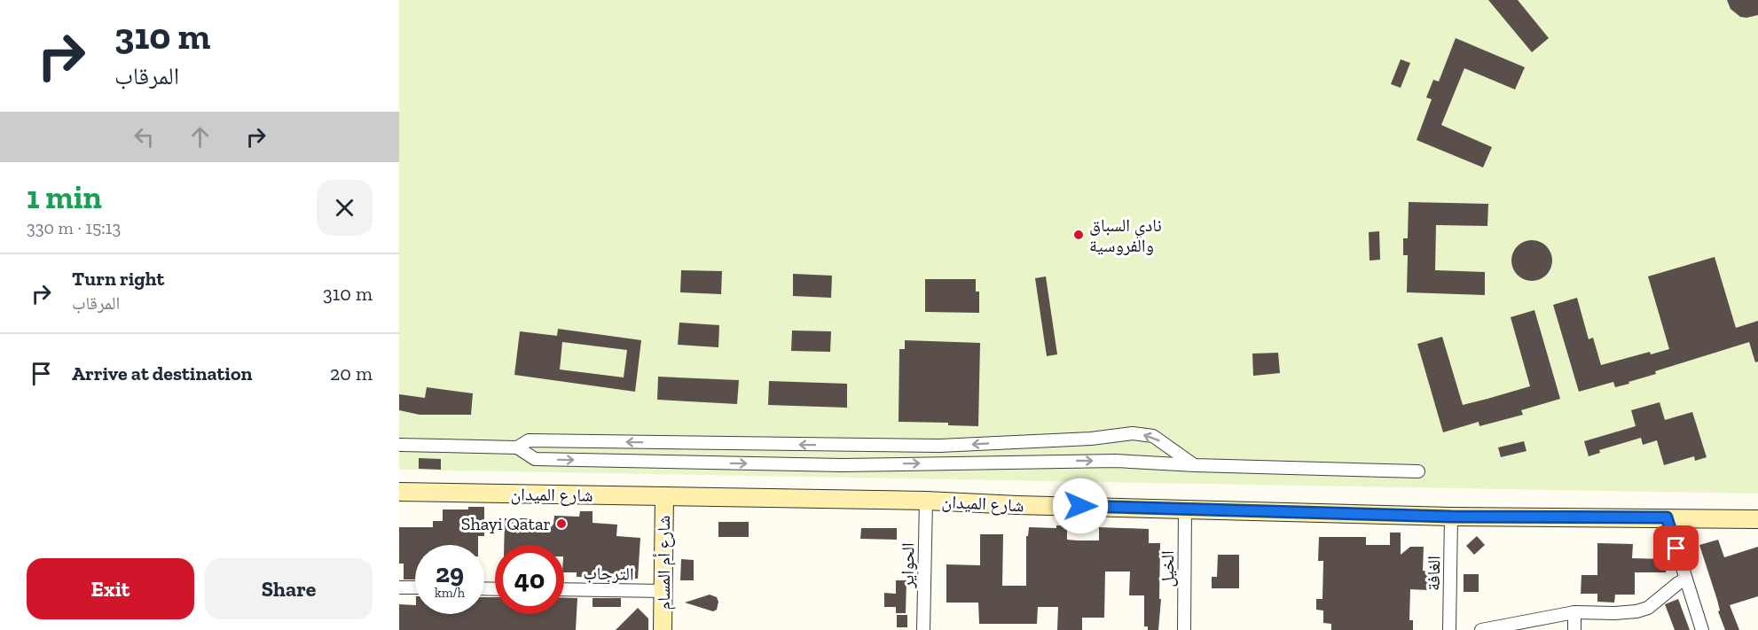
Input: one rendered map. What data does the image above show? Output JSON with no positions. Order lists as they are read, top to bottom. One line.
{"streets":{"street":["شارع الميدان","شارع أم المسام","الحواير","الخيل","الترحاب","الغافة"]},"crossings":[["شارع الميدان","شارع أم المسام"],["شارع الميدان","الحواير"],["شارع الميدان","الخيل"],["شارع الميدان","الغافة"],["شارع أم المسام","الترحاب"]],"places":["نادي السباق والفروسية","Shayi Qatar"],"page":{"turn":["310 m","المرقاب"],"heading":["1 min","330 m · 15:13"],"list":[{"name":"Turn right","note":"المرقاب","value":"310 m"},{"name":"Arrive at destination","value":"20 m"}],"speed":"29 km/h","limit":"40","buttons":["Exit","Share"]}}
